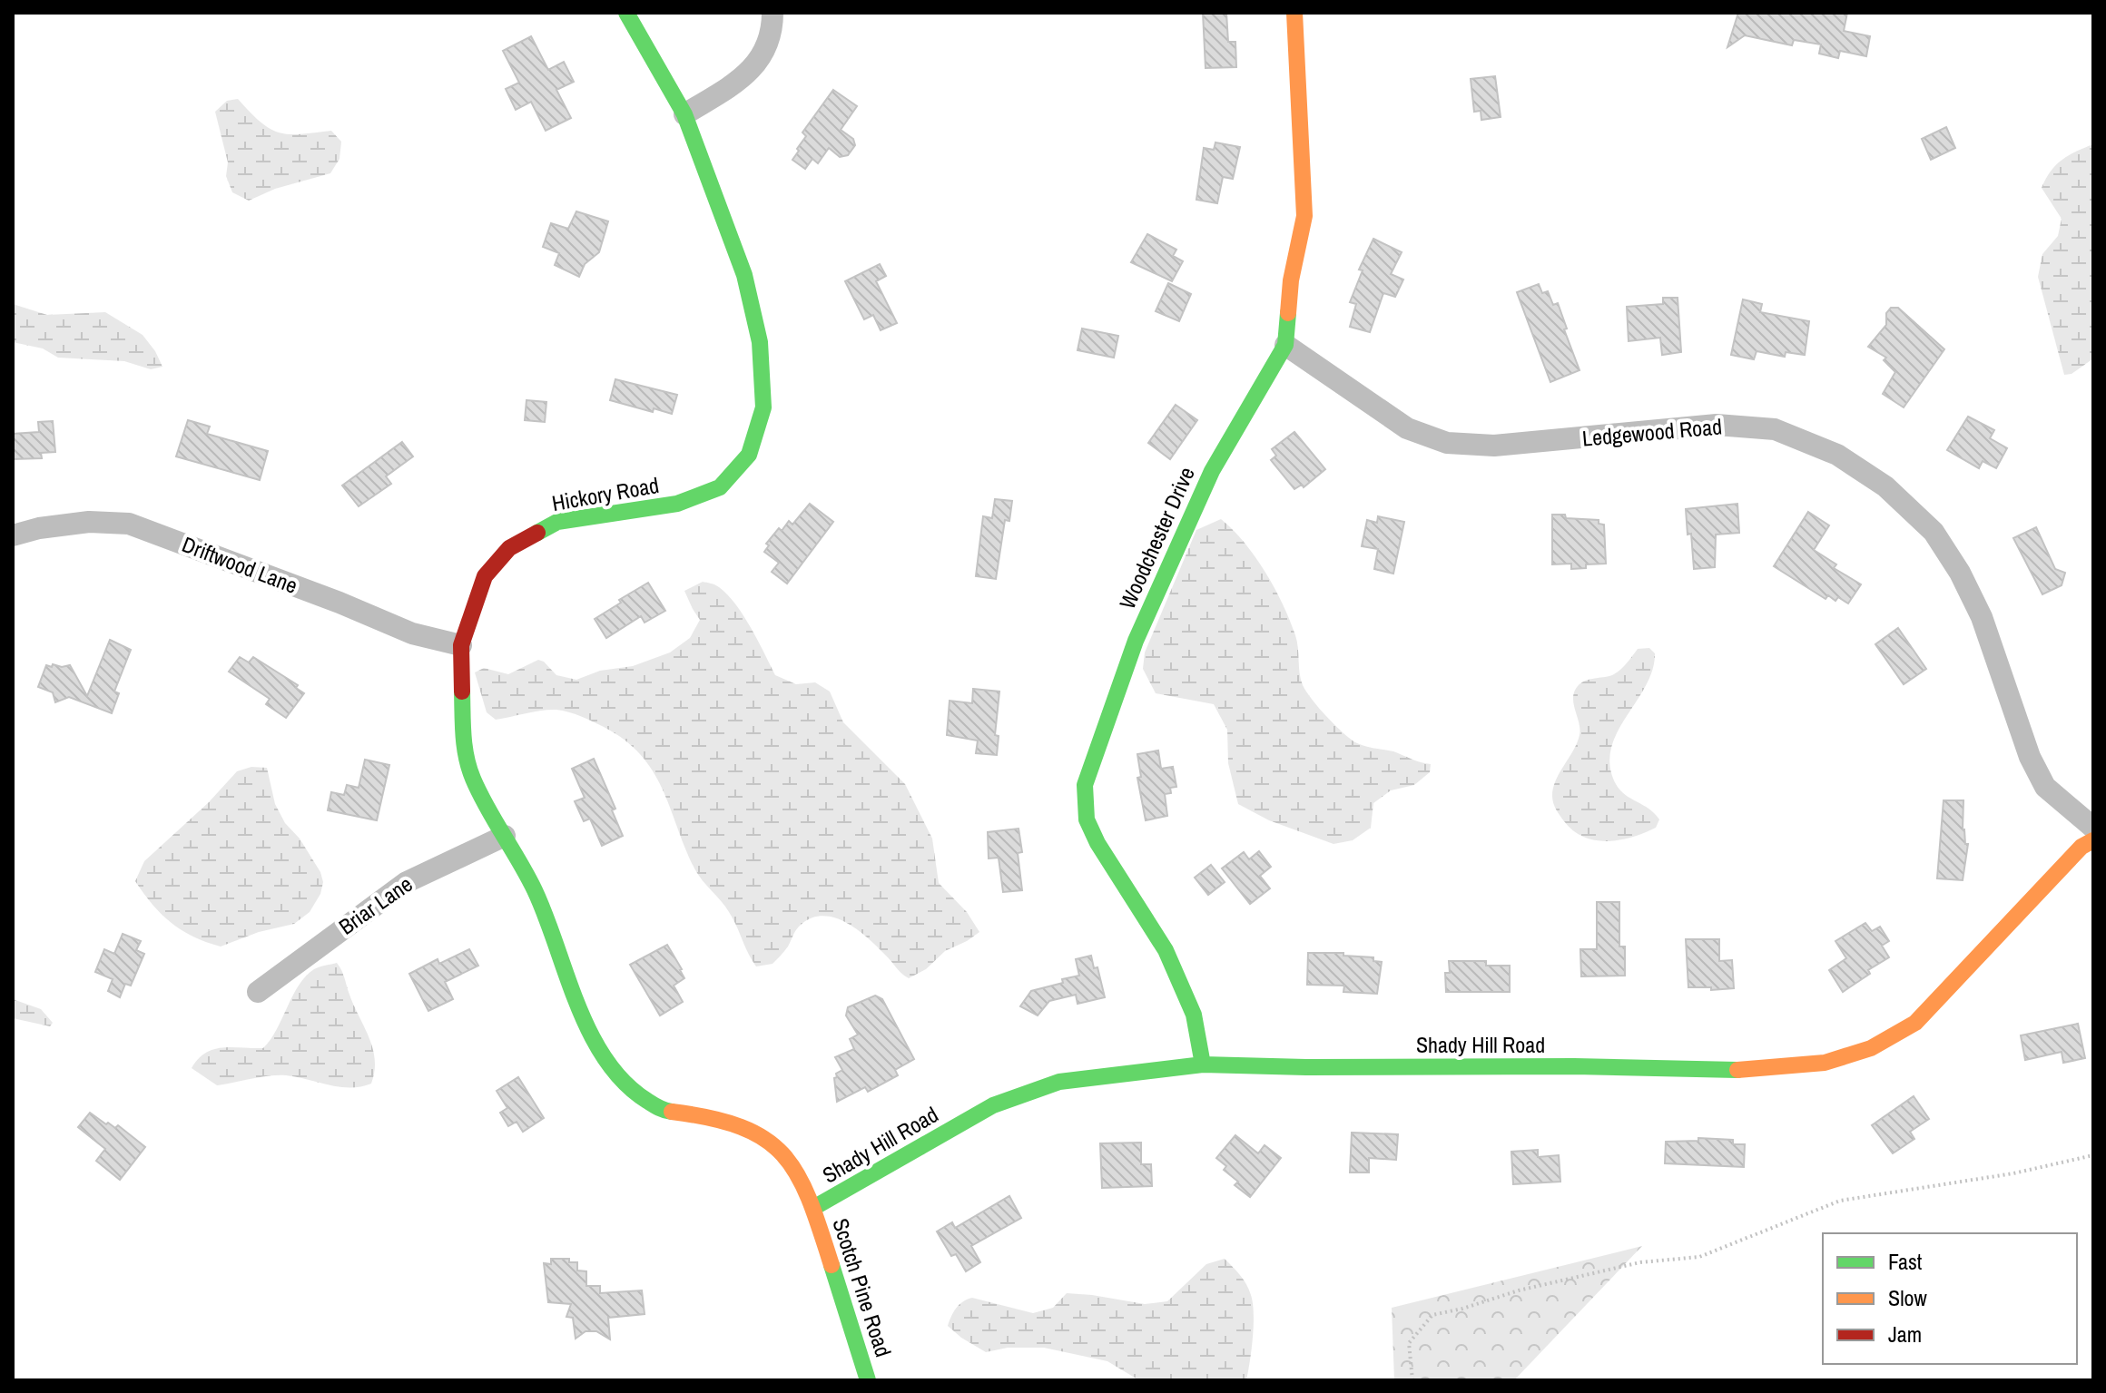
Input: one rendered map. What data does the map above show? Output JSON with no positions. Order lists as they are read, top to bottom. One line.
{"streets":{"street":["Ledgewood Road","Hickory Road","Woodchester Drive","Driftwood Lane","Briar Lane","Shady Hill Road","Scotch Pine Road"]},"crossings":[["Ledgewood Road","Woodchester Drive"],["Hickory Road","Driftwood Lane"],["Hickory Road","Briar Lane"],["Hickory Road","Shady Hill Road"],["Hickory Road","Scotch Pine Road"],["Woodchester Drive","Shady Hill Road"],["Shady Hill Road","Scotch Pine Road"]],"legend":["Fast","Slow","Jam"]}
